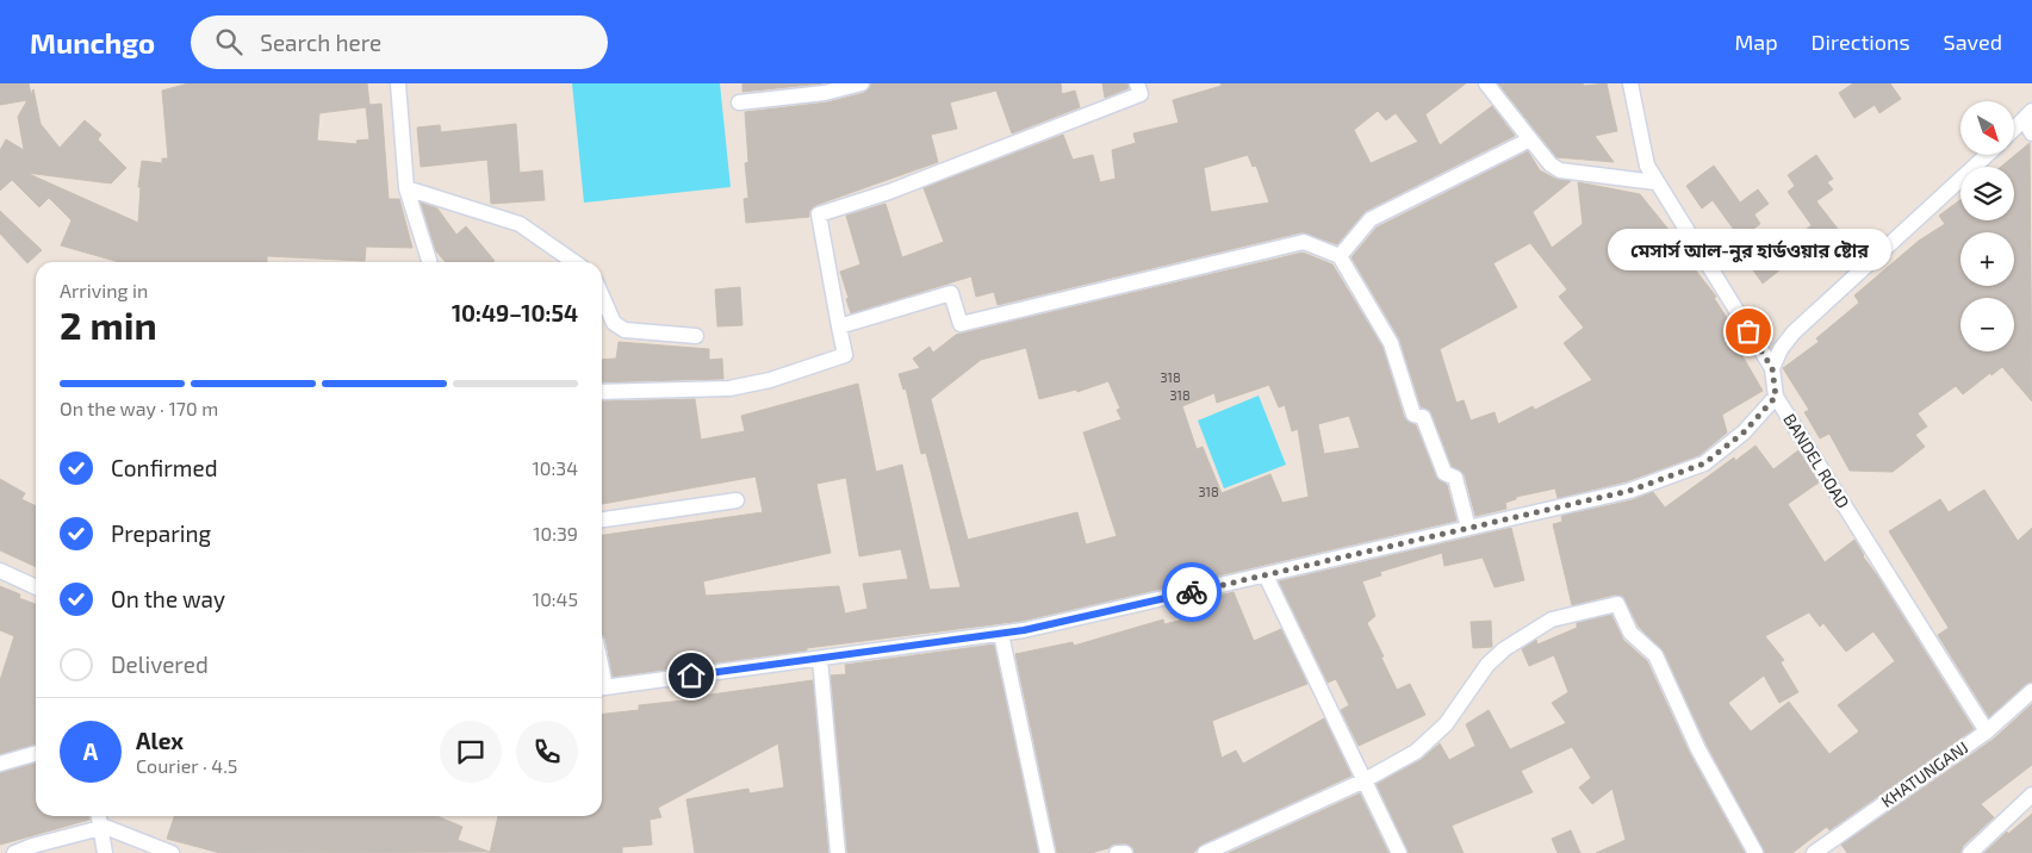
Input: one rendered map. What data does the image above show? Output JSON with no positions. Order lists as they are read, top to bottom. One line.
{"streets":{"street":["BANDEL ROAD","KHATUNGANJ"]},"crossings":[["BANDEL ROAD","KHATUNGANJ"]],"places":["মেসার্স আল-নুর হার্ডওয়ার ষ্টোর"],"house_numbers":["318","318","318"],"north":"bottom right","page":{"header":"Munchgo","search":"Search here","nav":["Map","Directions","Saved"],"map_buttons":["+","−"],"bubble":"মেসার্স আল-নুর হার্ডওয়ার ষ্টোর","heading":["2 min","Arriving in","10:49–10:54"],"panel":["Alex","Courier · 4.5"],"bar":"On the way · 170 m","list":[["Confirmed","10:34"],["Preparing","10:39"],["On the way","10:45"],"Delivered"],"round":"A"}}
